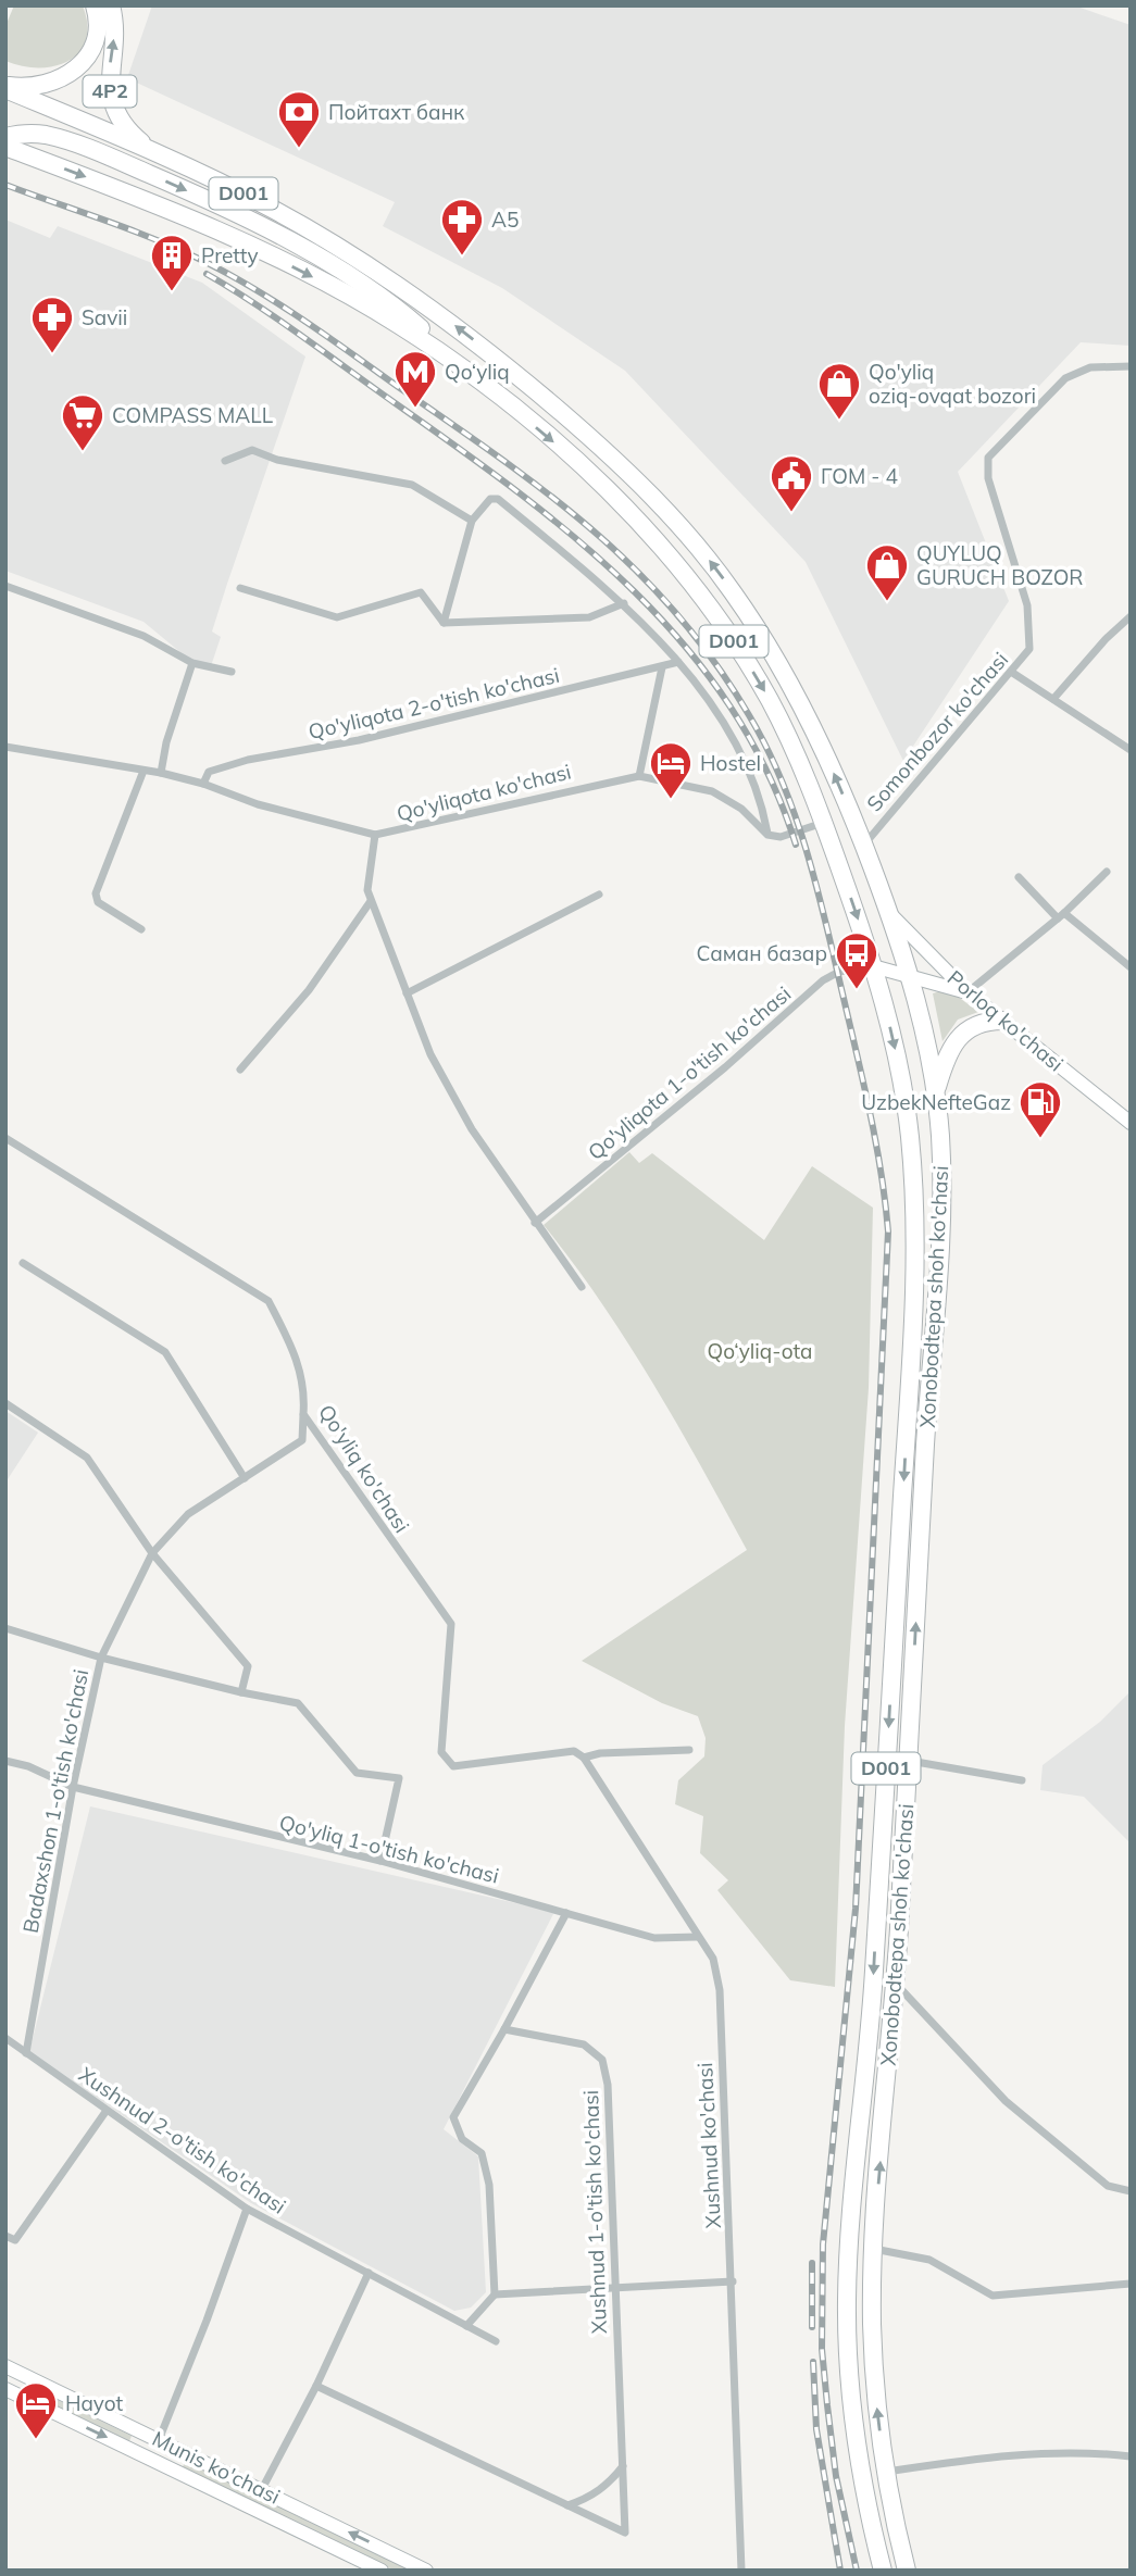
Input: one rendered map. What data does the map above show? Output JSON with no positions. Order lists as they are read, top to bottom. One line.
{"streets":{"highway":["4P2","D001","Xonobodtepa shoh ko'chasi"],"street":["Qo'yliqota 2-o'tish ko'chasi","Somonbozor ko'chasi","Qo'yliqota ko'chasi","Porloq ko'chasi","Qo'yliqota 1-o'tish ko'chasi","Qo'yliq ko'chasi","Badaxshon 1-o'tish ko'chasi","Qo'yliq 1-o'tish ko'chasi","Xushnud 2-o'tish ko'chasi","Xushnud ko'chasi","Xushnud 1-o'tish ko'chasi","Munis ko'chasi"]},"crossings":[["4P2","Xonobodtepa shoh ko'chasi"],["Qo'yliqota 2-o'tish ko'chasi","Qo'yliqota ko'chasi"],["Somonbozor ko'chasi","Xonobodtepa shoh ko'chasi"],["Porloq ko'chasi","Xonobodtepa shoh ko'chasi"],["Qo'yliqota 1-o'tish ko'chasi","Xonobodtepa shoh ko'chasi"],["Qo'yliq ko'chasi","Badaxshon 1-o'tish ko'chasi"],["Qo'yliq ko'chasi","Xushnud ko'chasi"],["Badaxshon 1-o'tish ko'chasi","Qo'yliq 1-o'tish ko'chasi"],["Badaxshon 1-o'tish ko'chasi","Xushnud 2-o'tish ko'chasi"],["Qo'yliq 1-o'tish ko'chasi","Xushnud ko'chasi"]],"parks":["Qo‘yliq-ota"],"places":{"bank":["Пойтахт банк"],"pharmacy":["А5","Savii"],"building":["Pretty"],"metro station":["Qo‘yliq"],"shop":["Qo'yliq oziq-ovqat bozori","QUYLUQ GURUCH BOZOR"],"supermarket":["COMPASS MALL"],"public building":["ГОМ - 4"],"hotel":["Hostel","Hayot"],"bus stop":["Саман базар"],"fuel station":["UzbekNefteGaz"]}}
